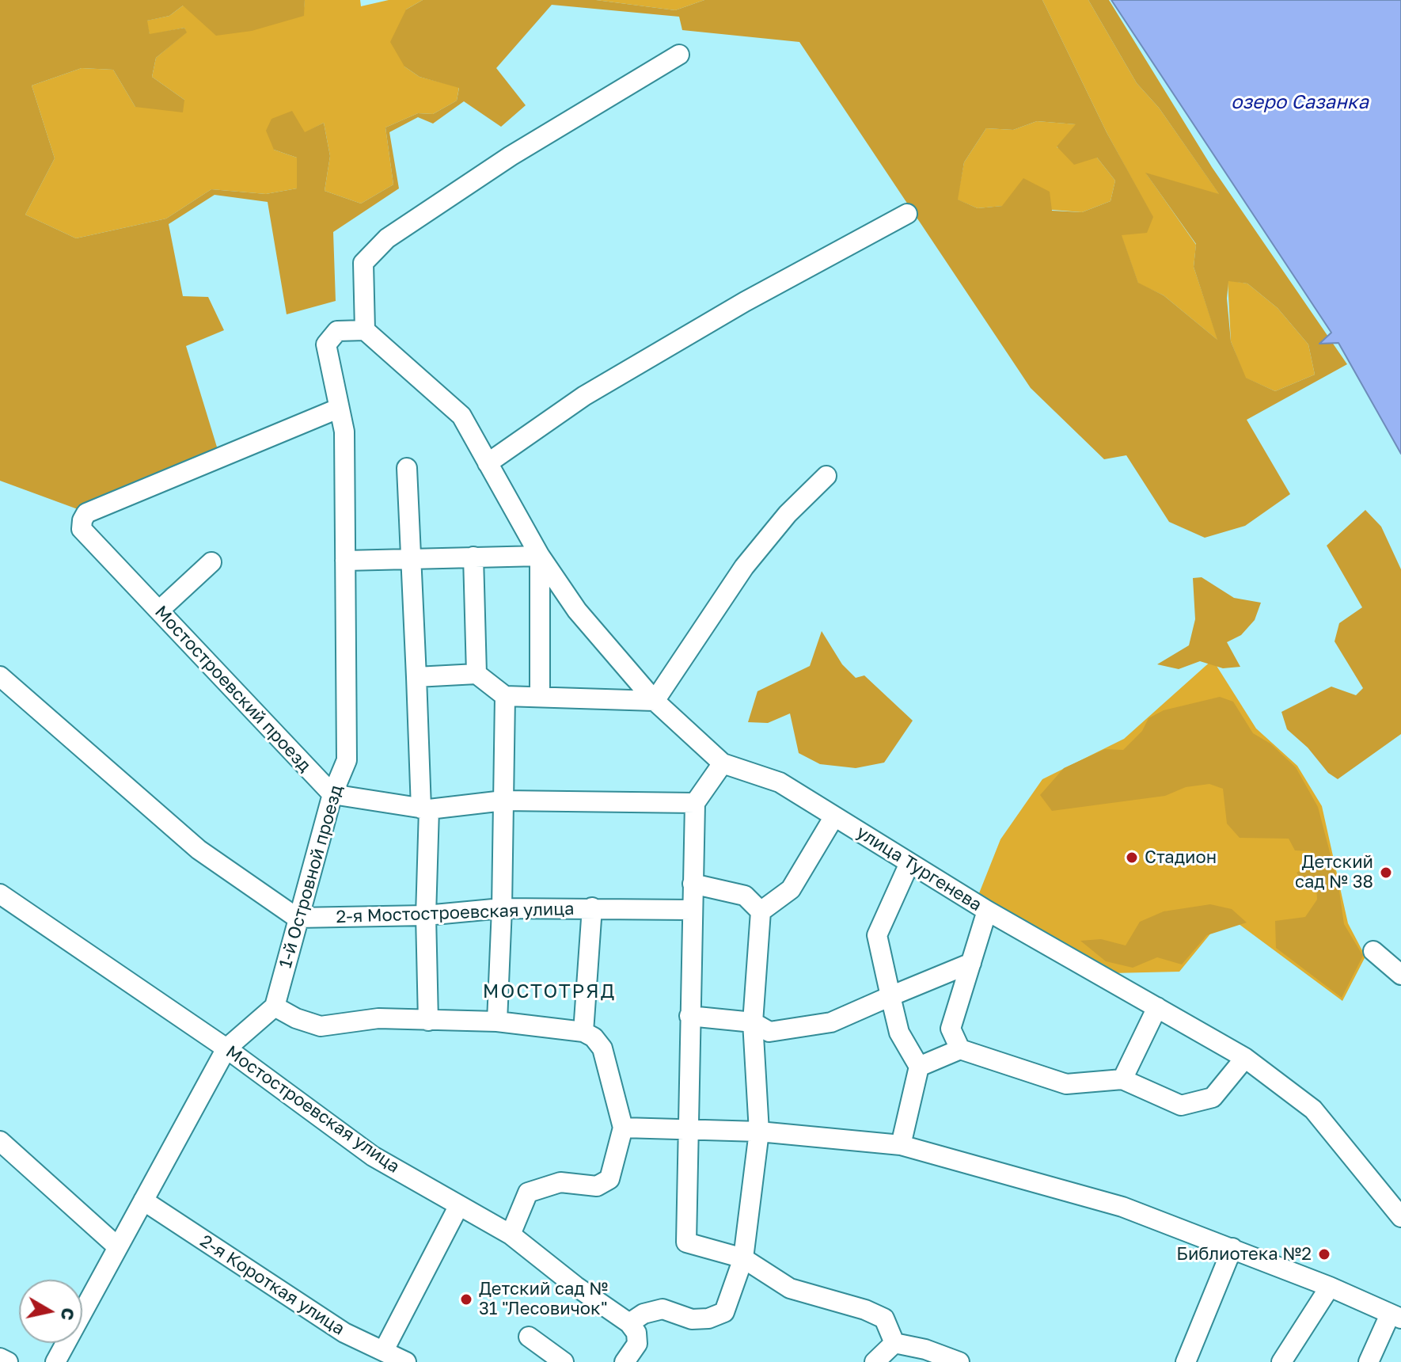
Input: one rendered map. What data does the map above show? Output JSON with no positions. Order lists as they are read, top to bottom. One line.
{"streets":{"street":["Мостостроевский проезд","улица Тургенева","1-й Островной проезд","2-я Мостостроевская улица","Мостостроевская улица","2-я Короткая улица"]},"crossings":[["Мостостроевский проезд","1-й Островной проезд"],["1-й Островной проезд","2-я Мостостроевская улица"]],"districts":["МОСТОТРЯД"],"water":["озеро Сазанка"],"places":["Стадион","Детский сад № 38","Библиотека №2","Детский сад № 31 \"Лесовичок\""],"north":"right"}
